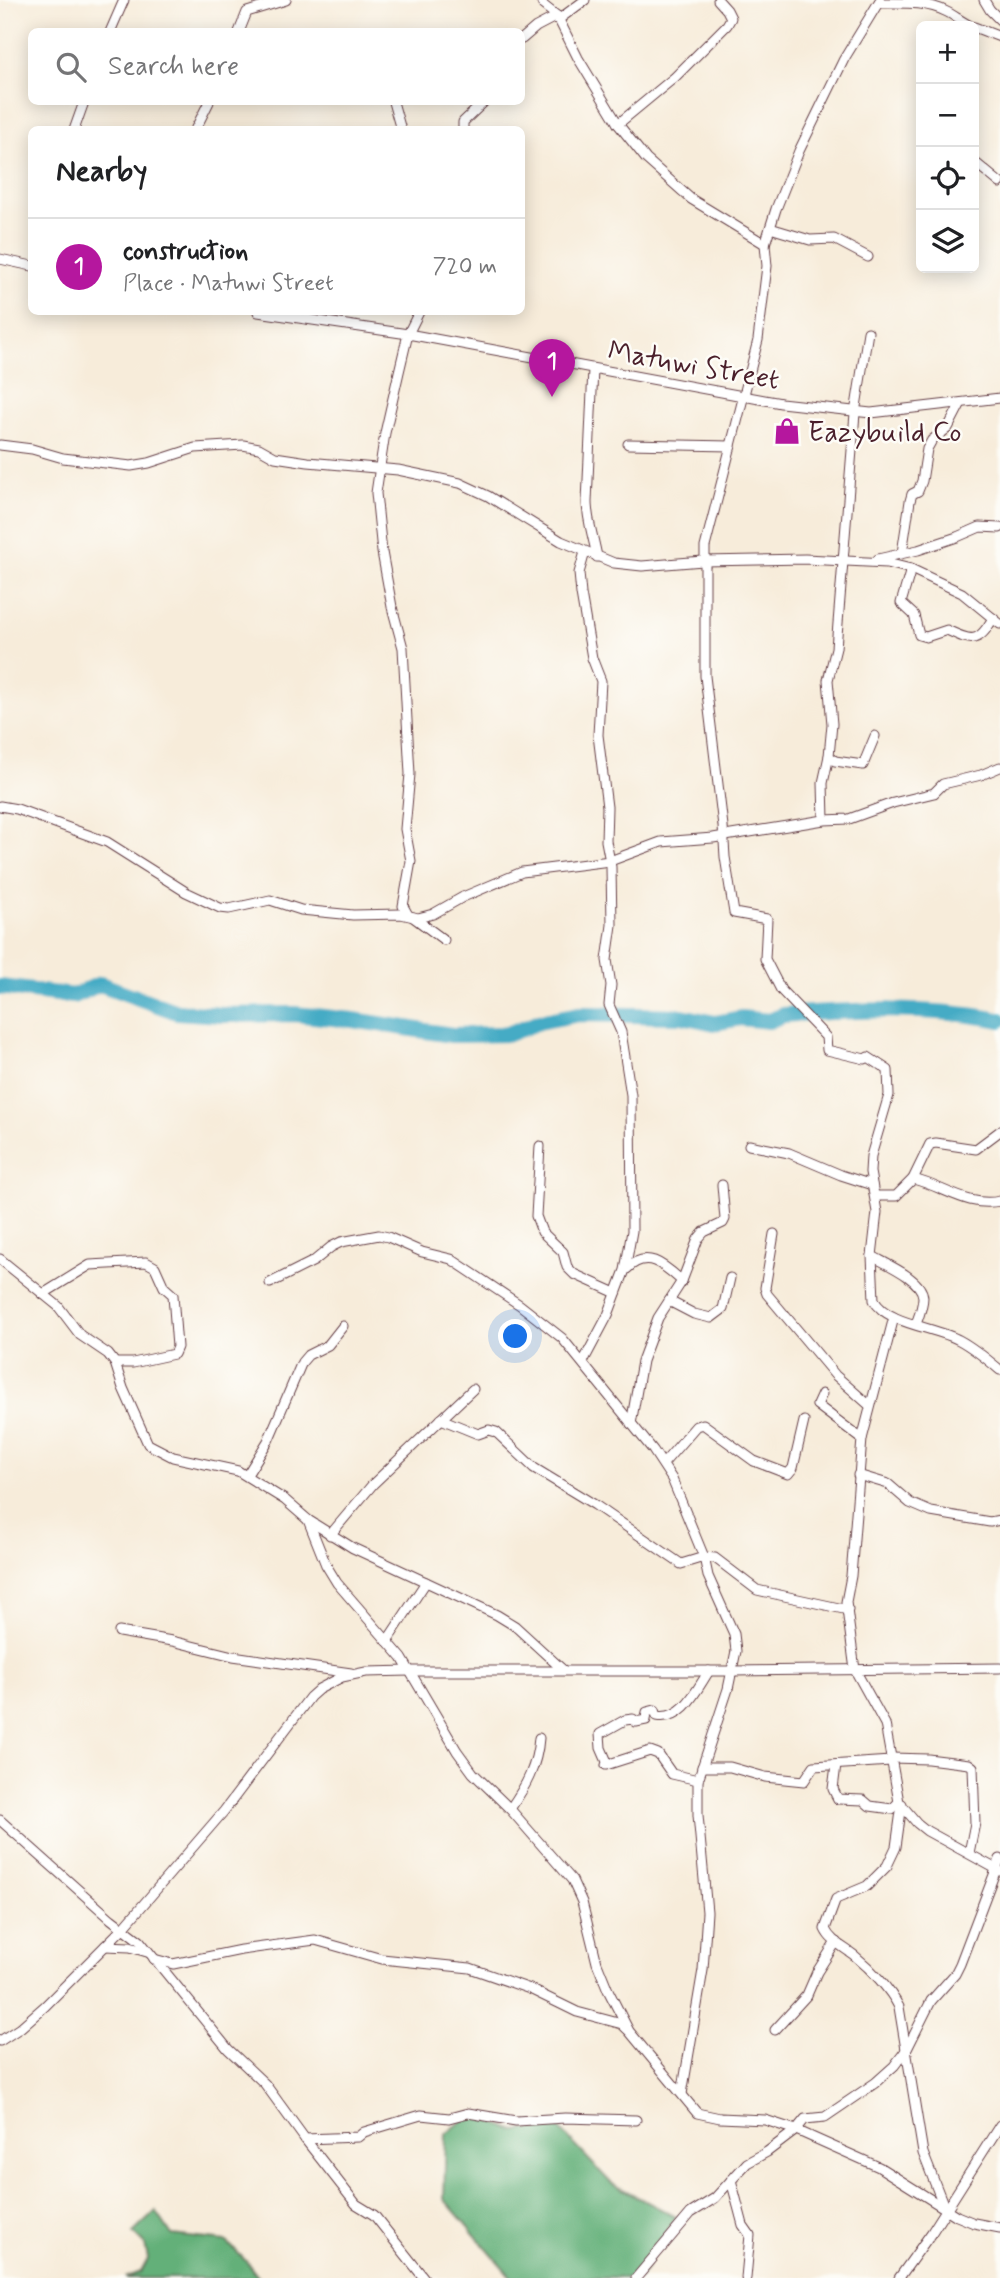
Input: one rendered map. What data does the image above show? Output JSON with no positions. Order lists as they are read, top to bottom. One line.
{"streets":{"street":["Matuwi Street"]},"places":{"shop":["Eazybuild Co"]},"page":{"map_buttons":["+","−"],"search":"Search here","heading":"Nearby","list":[{"mark":"1","name":"construction","note":"Place · Matuwi Street","value":"720 m"}],"pins":"1"}}
